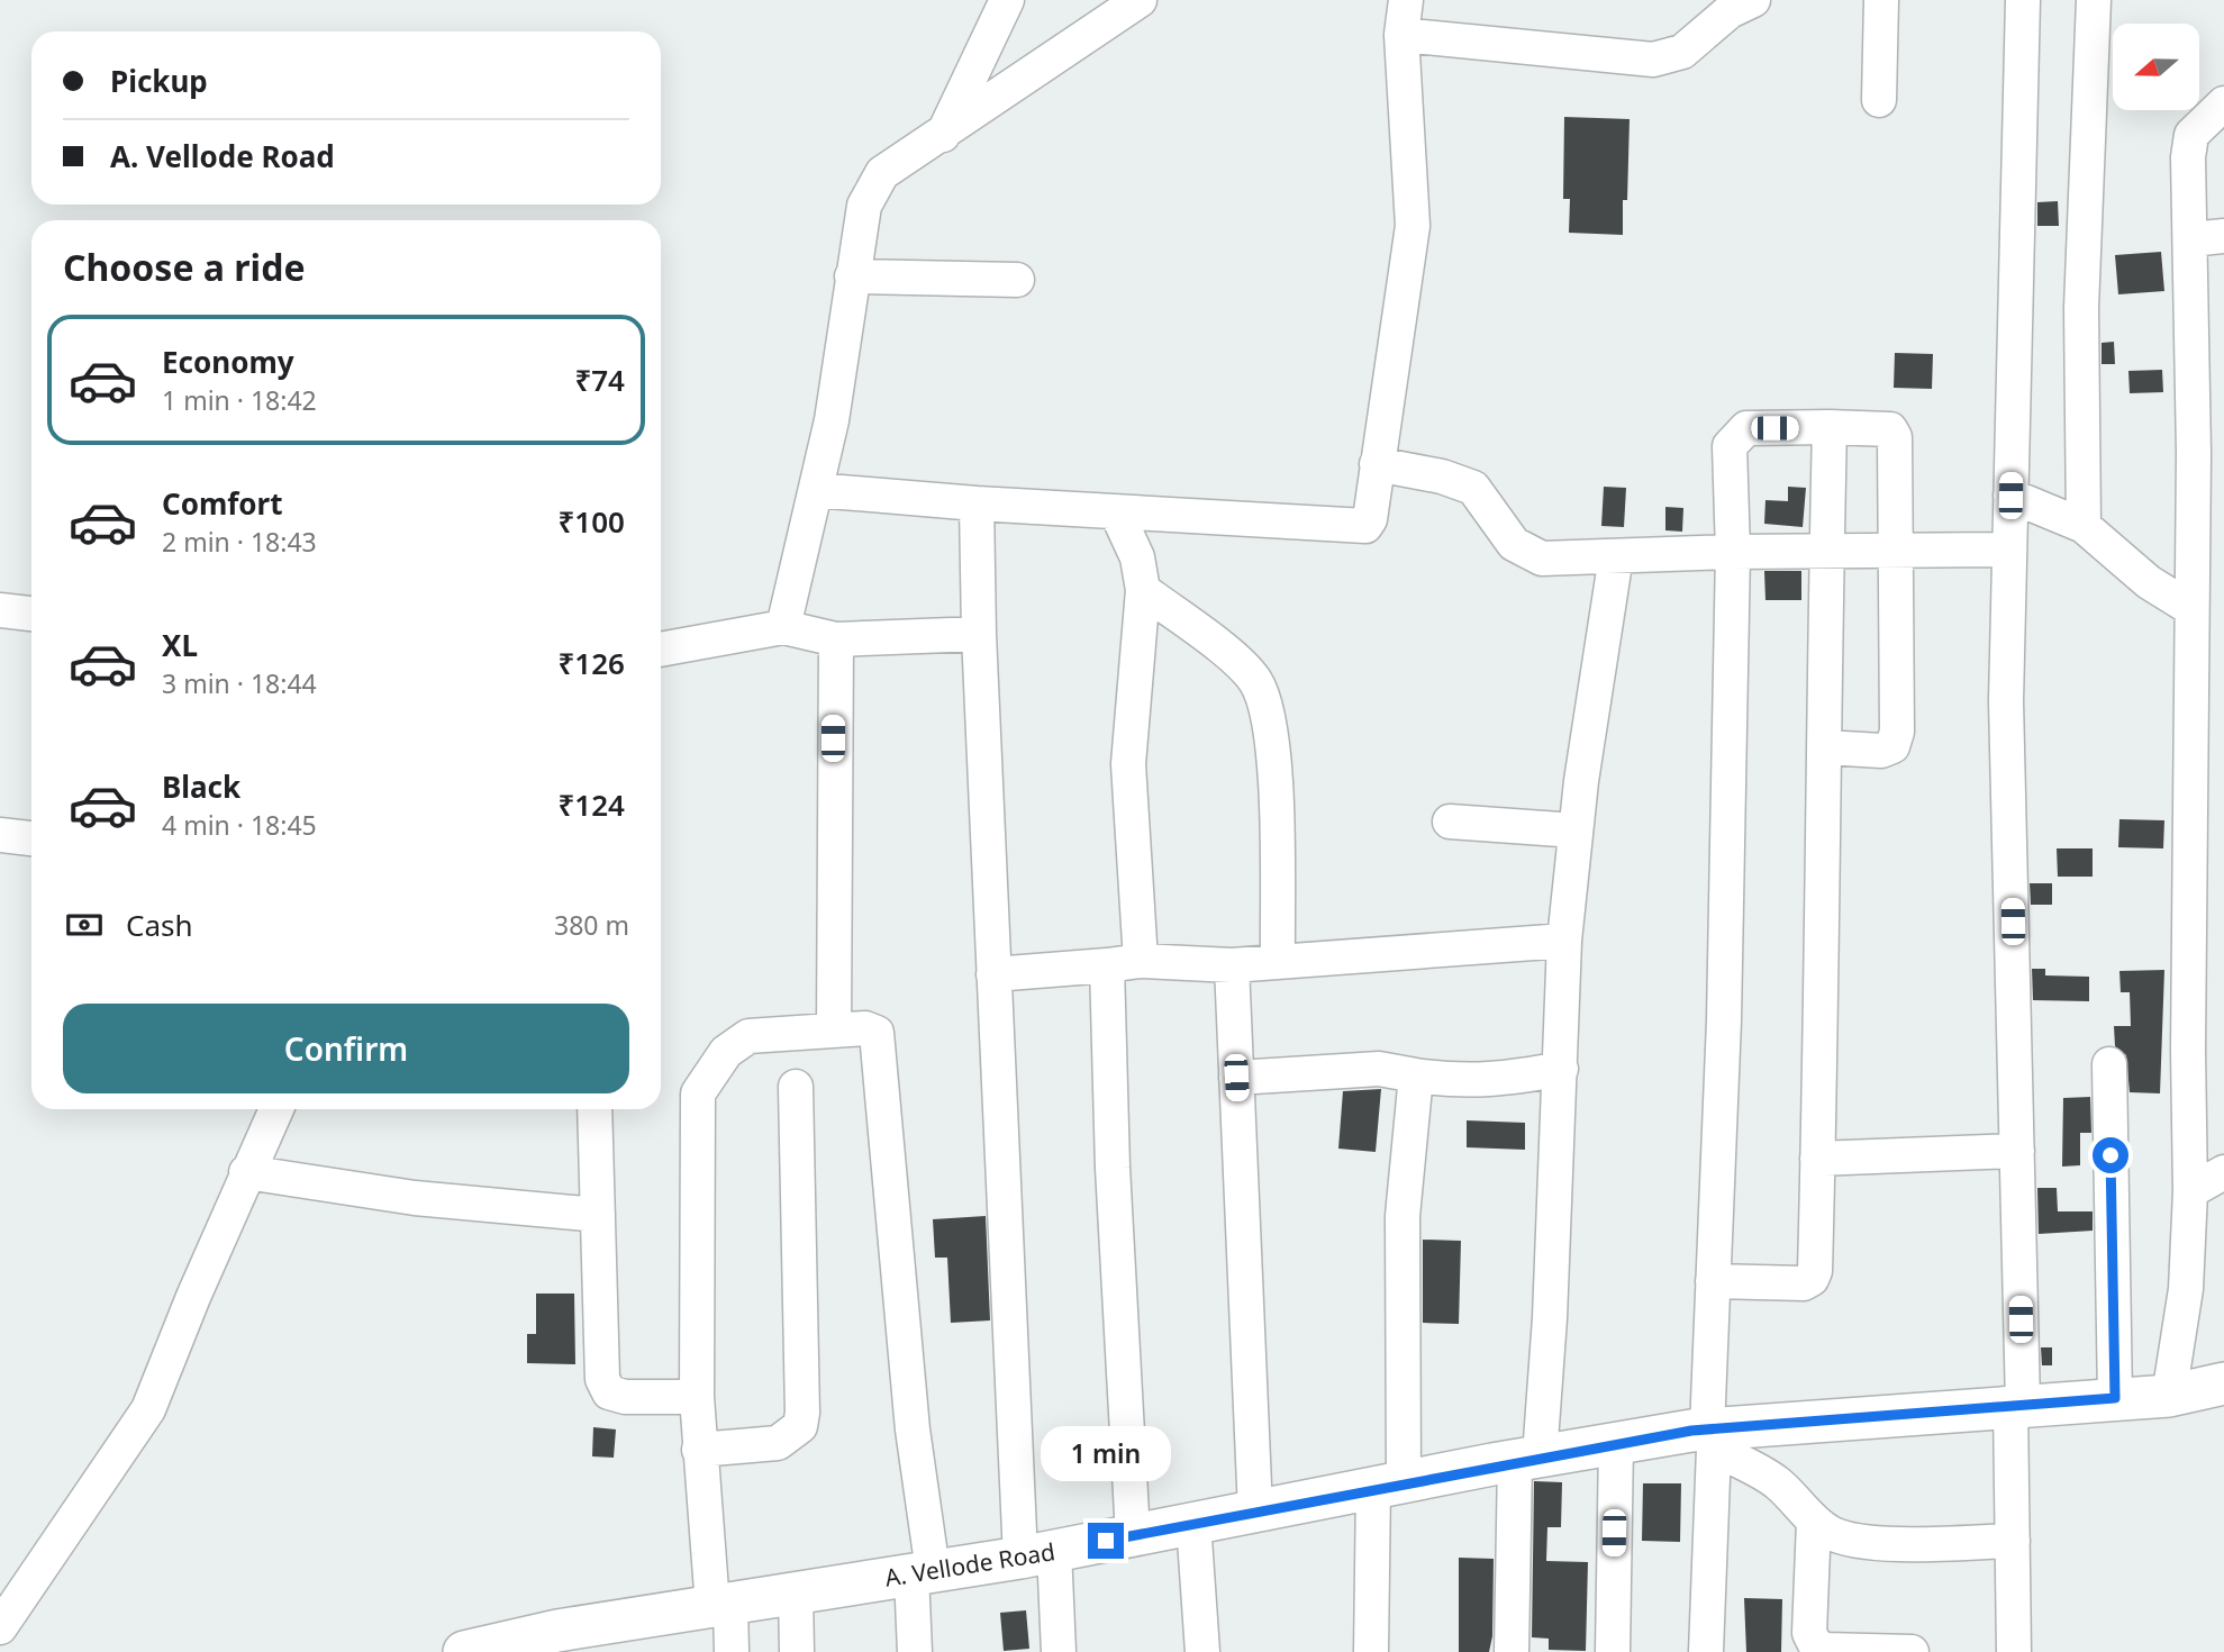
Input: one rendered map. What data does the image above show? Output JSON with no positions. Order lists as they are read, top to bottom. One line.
{"streets":{"main road":["A. Vellode Road"]},"north":"left","page":{"banner":["Pickup","A. Vellode Road"],"heading":"Choose a ride","list":[{"name":"Economy","note":"1 min · 18:42","value":"₹74"},{"name":"Comfort","note":"2 min · 18:43","value":"₹100"},{"name":"XL","note":"3 min · 18:44","value":"₹126"},{"name":"Black","note":"4 min · 18:45","value":"₹124"}],"pay":["Cash","380 m"],"buttons":"Confirm","bubble":"1 min"}}
